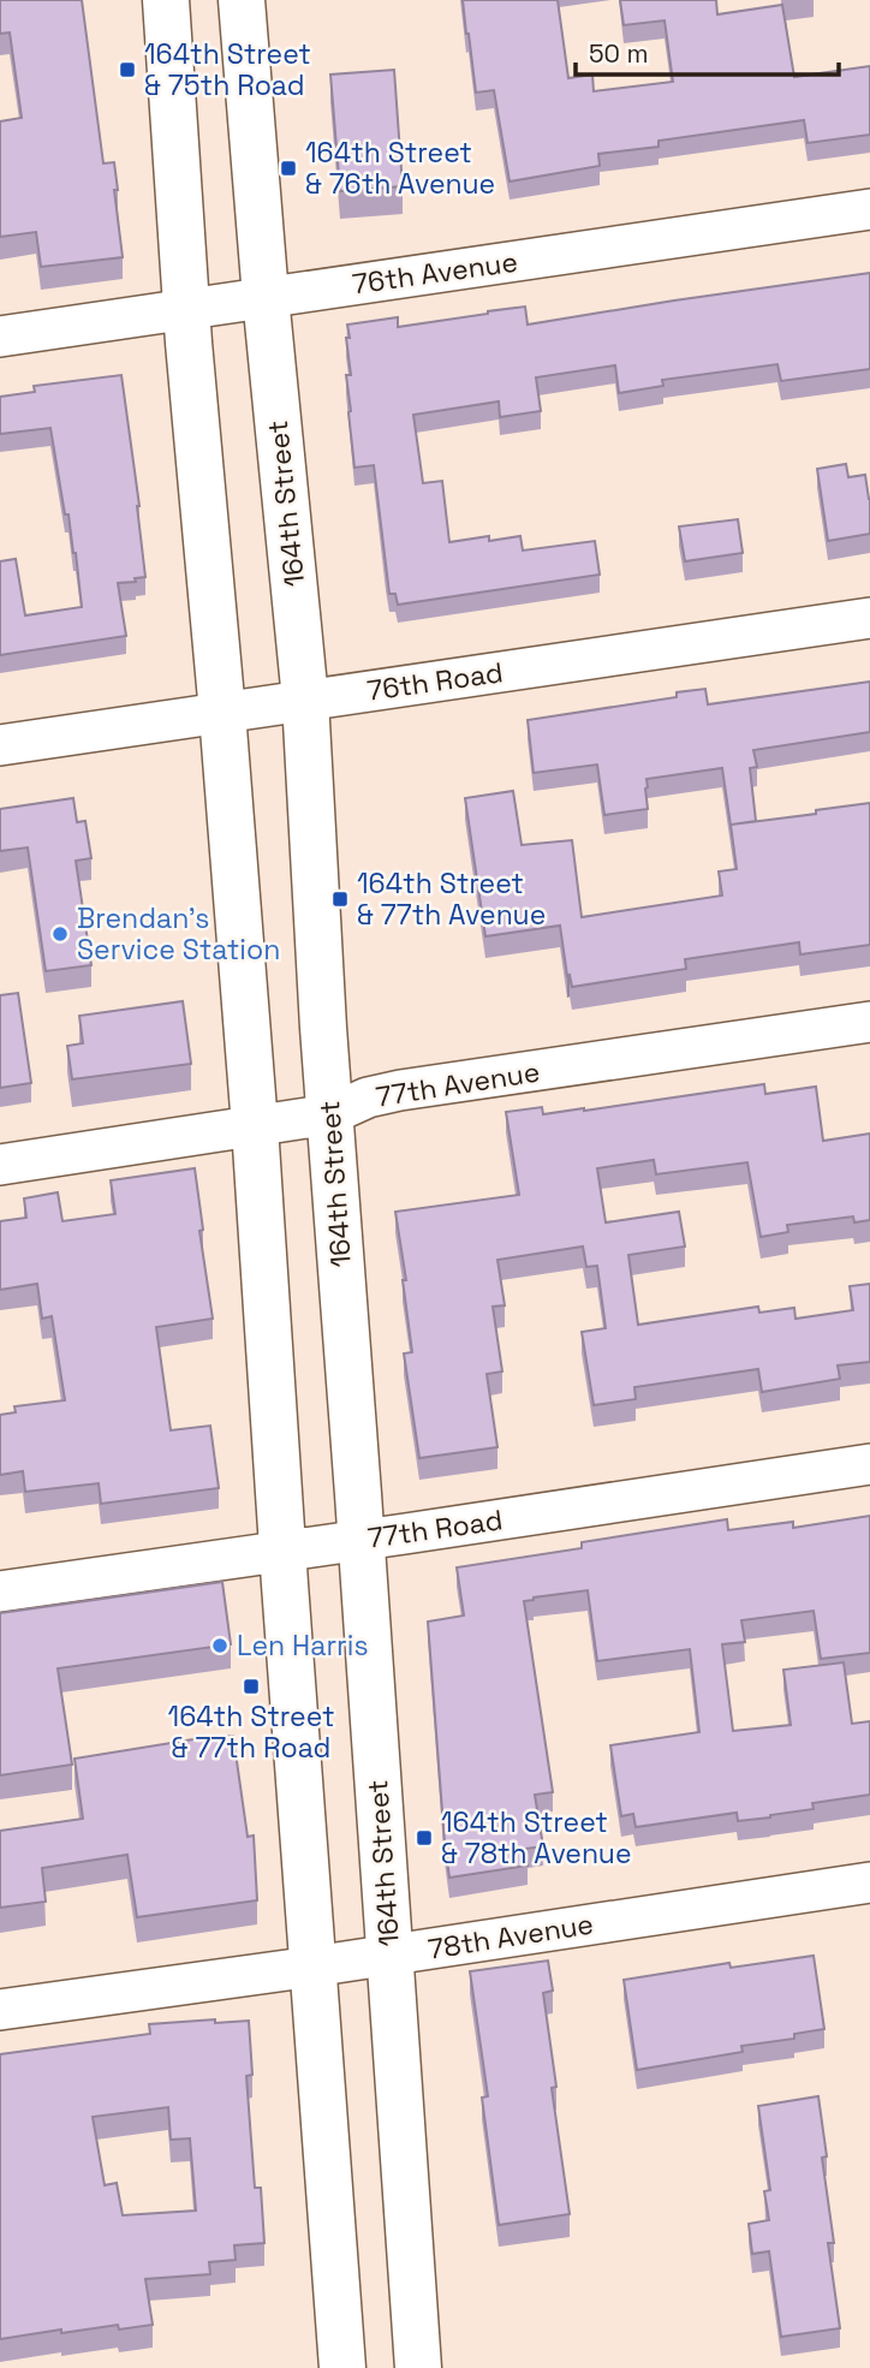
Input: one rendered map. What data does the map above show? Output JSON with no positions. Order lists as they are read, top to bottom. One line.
{"streets":{"street":["76th Avenue","164th Street","76th Road","77th Avenue","77th Road","78th Avenue"]},"crossings":[["76th Avenue","164th Street"],["164th Street","76th Road"],["164th Street","77th Avenue"],["164th Street","77th Road"],["164th Street","78th Avenue"]],"places":{"transit":["164th Street & 75th Road","164th Street & 76th Avenue","164th Street & 77th Avenue","164th Street & 77th Road","164th Street & 78th Avenue"],"other":["Brendan's Service Station","Len Harris"]},"scale_bar":"50 m"}
